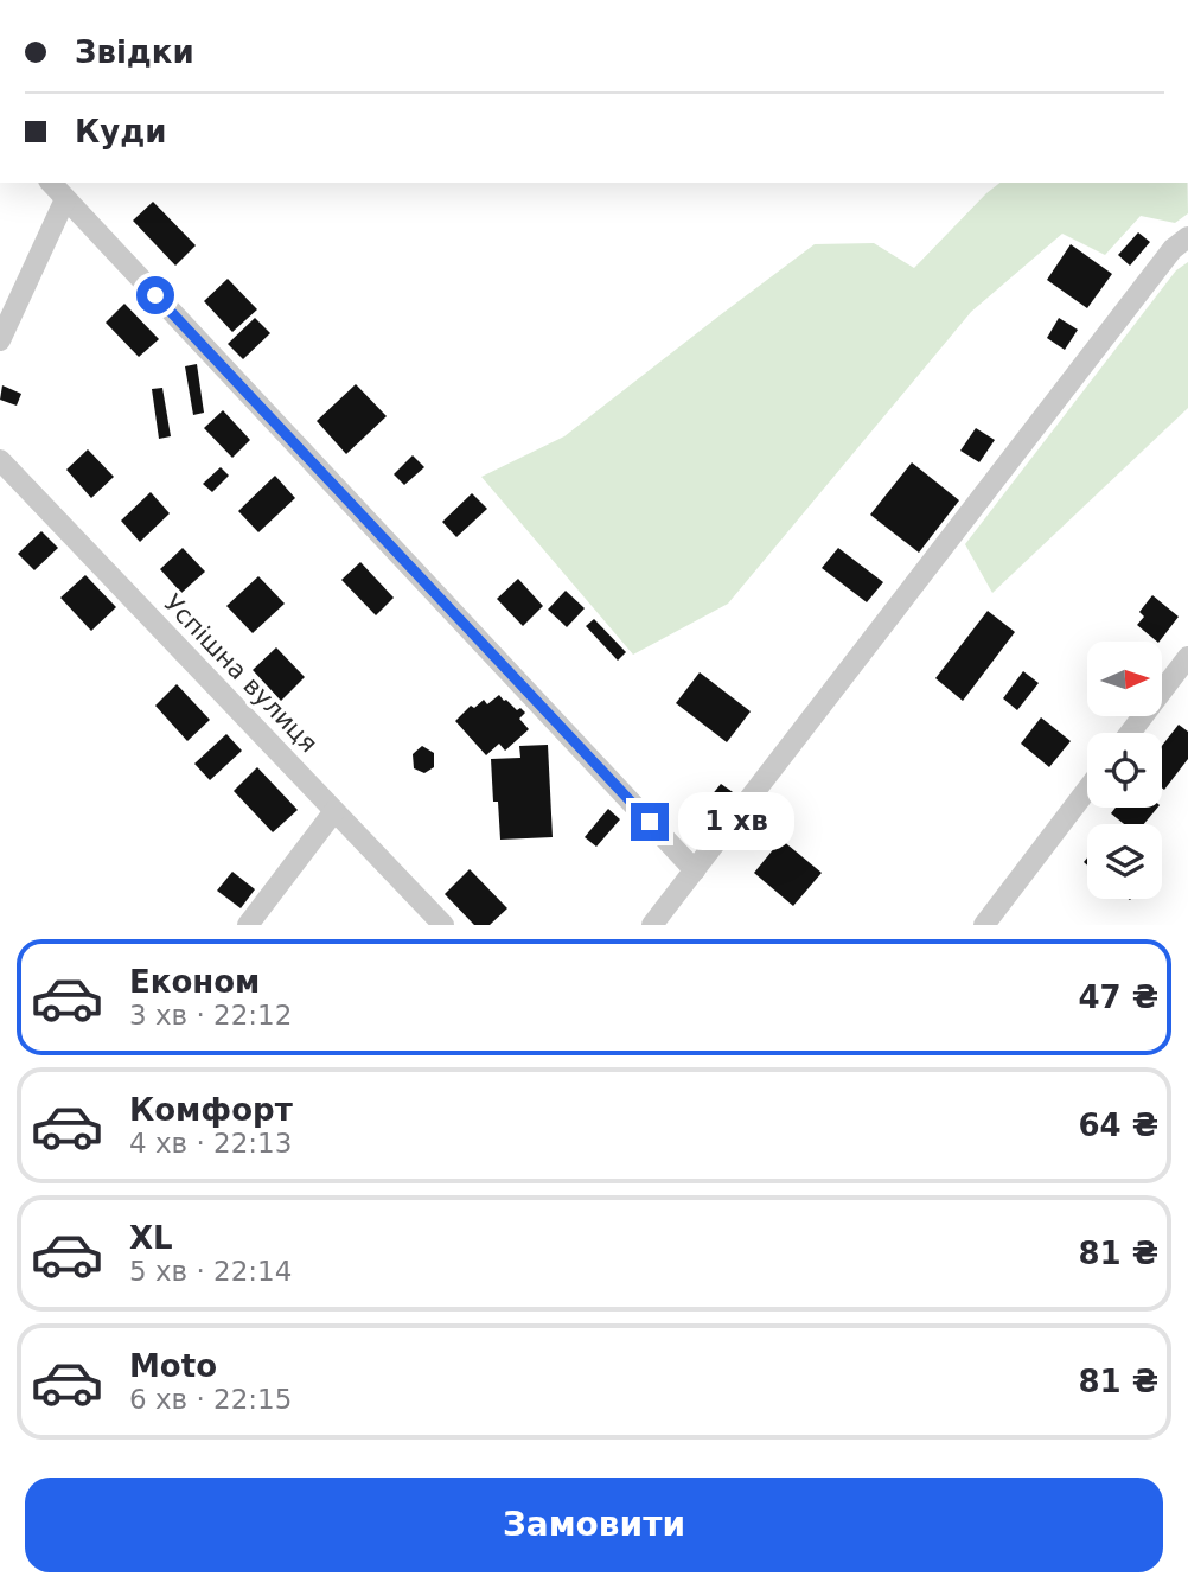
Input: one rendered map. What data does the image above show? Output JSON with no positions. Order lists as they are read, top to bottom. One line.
{"streets":{"street":["Успішна вулиця"]},"north":"right","page":{"banner":["Звідки","Куди"],"bubble":"1 хв","list":[{"name":"Економ","note":"3 хв · 22:12","value":"47 ₴"},{"name":"Комфорт","note":"4 хв · 22:13","value":"64 ₴"},{"name":"XL","note":"5 хв · 22:14","value":"81 ₴"},{"name":"Moto","note":"6 хв · 22:15","value":"81 ₴"}],"buttons":"Замовити"}}
